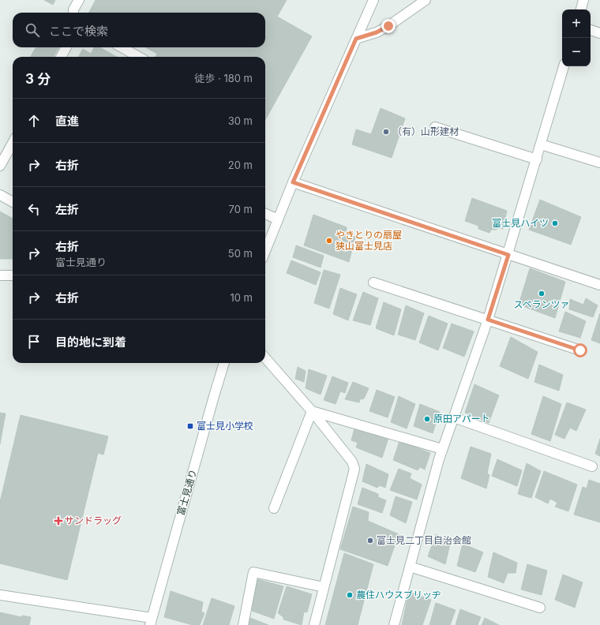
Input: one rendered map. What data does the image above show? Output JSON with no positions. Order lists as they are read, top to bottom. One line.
{"streets":{"street":["富士見通り"]},"places":{"other":["（有）山形建材","富士見ハイツ","やきとりの扇屋 狭山富士見店","スペランツァ","原田アパート","富士見二丁目自治会館","農住ハウスブリッヂ"],"transit":["富士見小学校"],"health":["サンドラッグ"]},"page":{"map_buttons":["+","−"],"search":"ここで検索","heading":["3 分","徒歩 · 180 m"],"list":[["直進","30 m"],["右折","20 m"],["左折","70 m"],["右折","富士見通り","50 m"],["右折","10 m"],"目的地に到着"]}}
